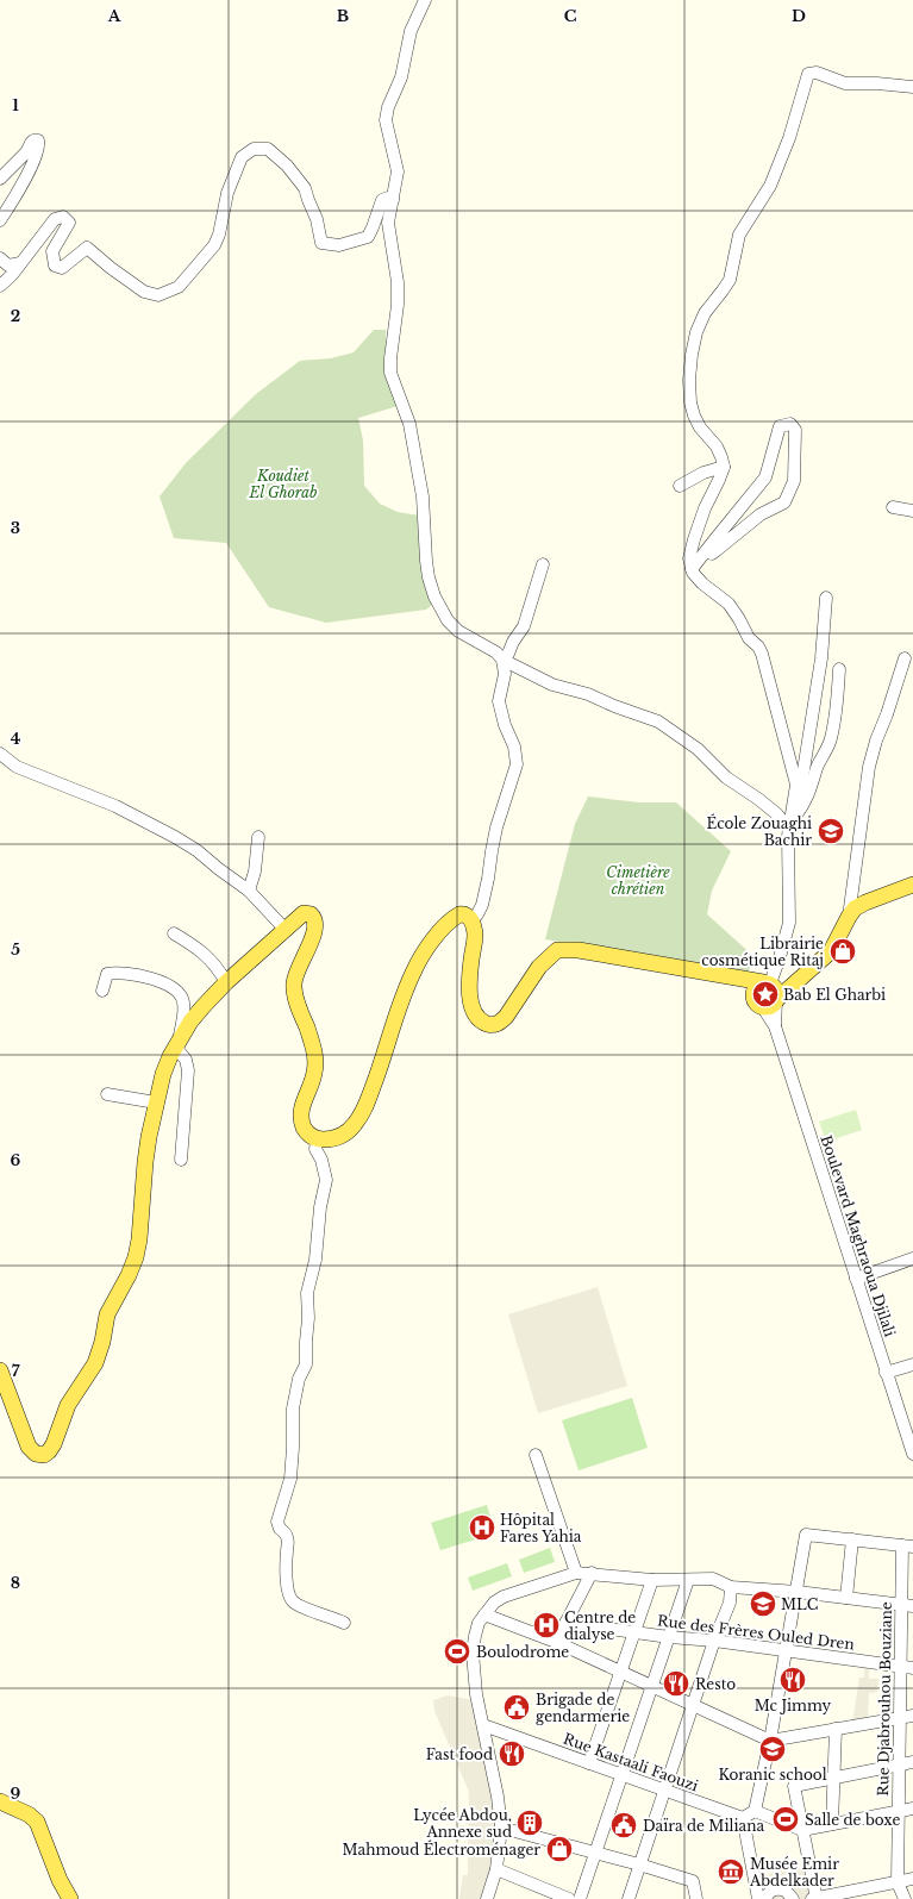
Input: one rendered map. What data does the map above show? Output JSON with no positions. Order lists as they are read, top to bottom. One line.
{"streets":{"street":["Boulevard Maghraoua Djilali","Rue des Frères Ouled Dren","Rue Djabrouhou Bouziane","Rue Kastaali Faouzi"]},"crossings":[["Rue des Frères Ouled Dren","Rue Djabrouhou Bouziane"]],"parks":["Koudiet El Ghorab","Cimetière chrétien"],"places":{"school or university":["École Zouaghi Bachir","MLC","Koranic school"],"shop":["Librairie cosmétique Ritaj","Mahmoud Électroménager"],"place":["Bab El Gharbi"],"hospital":["Hôpital Fares Yahia","Centre de dialyse"],"sports":["Boulodrome","Salle de boxe"],"restaurant":["Mc Jimmy","Resto","Fast food"],"public building":["Brigade de gendarmerie","Daïra de Miliana"],"building":["Lycée Abdou, Annexe sud"],"museum":["Musée Emir Abdelkader"]},"grid":{"columns":["A","B","C","D"],"rows":["1","2","3","4","5","6","7","8","9"]}}
